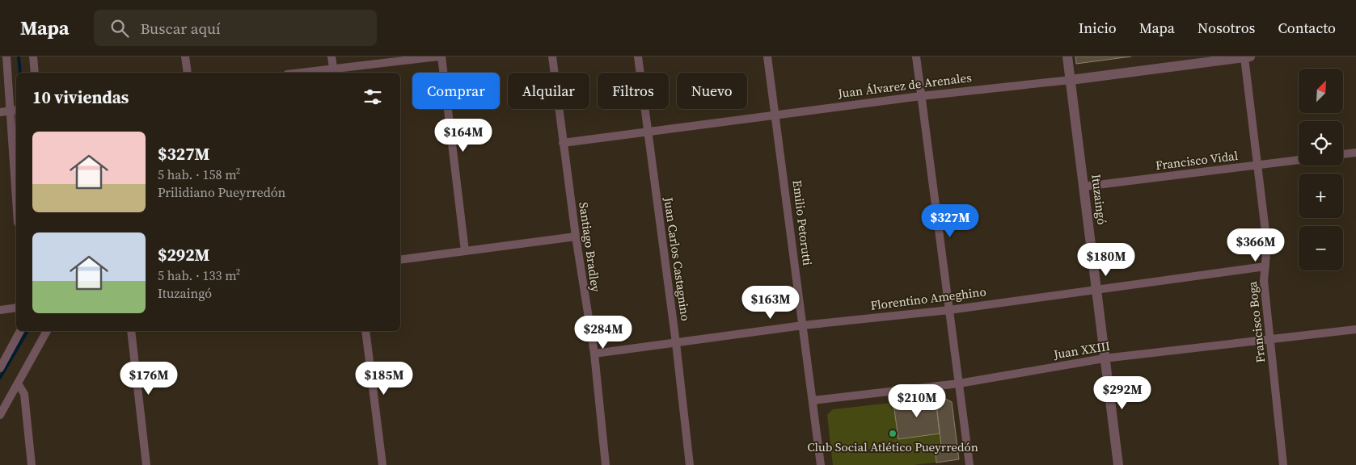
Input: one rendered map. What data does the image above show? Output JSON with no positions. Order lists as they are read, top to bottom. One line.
{"streets":{"street":["Juan Álvarez de Arenales","Francisco Vidal","Ituzaingó","Emilio Petorutti","Santiago Bradley","Juan Carlos Castagnino","Florentino Ameghino","Francisco Boga","Juan XXIII"]},"crossings":[["Juan Álvarez de Arenales","Ituzaingó"],["Juan Álvarez de Arenales","Emilio Petorutti"],["Juan Álvarez de Arenales","Santiago Bradley"],["Juan Álvarez de Arenales","Juan Carlos Castagnino"],["Juan Álvarez de Arenales","Francisco Boga"],["Francisco Vidal","Ituzaingó"],["Francisco Vidal","Francisco Boga"],["Ituzaingó","Florentino Ameghino"],["Ituzaingó","Juan XXIII"],["Emilio Petorutti","Florentino Ameghino"],["Emilio Petorutti","Juan XXIII"],["Santiago Bradley","Florentino Ameghino"],["Juan Carlos Castagnino","Florentino Ameghino"],["Florentino Ameghino","Francisco Boga"],["Francisco Boga","Juan XXIII"]],"places":["Club Social Atlético Pueyrredón"],"north":"top right","page":{"header":"Mapa","search":"Buscar aquí","nav":["Inicio","Mapa","Nosotros","Contacto"],"map_buttons":["+","−"],"chip":["Comprar","Alquilar","Filtros","Nuevo"],"heading":"10 viviendas","price":["$164M","$327M","$366M","$180M","$163M","$284M","$176M","$185M","$292M","$210M"],"list":[{"name":"$327M","note":"5 hab. · 158 m² · Prilidiano Pueyrredón"},{"name":"$292M","note":"5 hab. · 133 m² · Ituzaingó"}]}}
